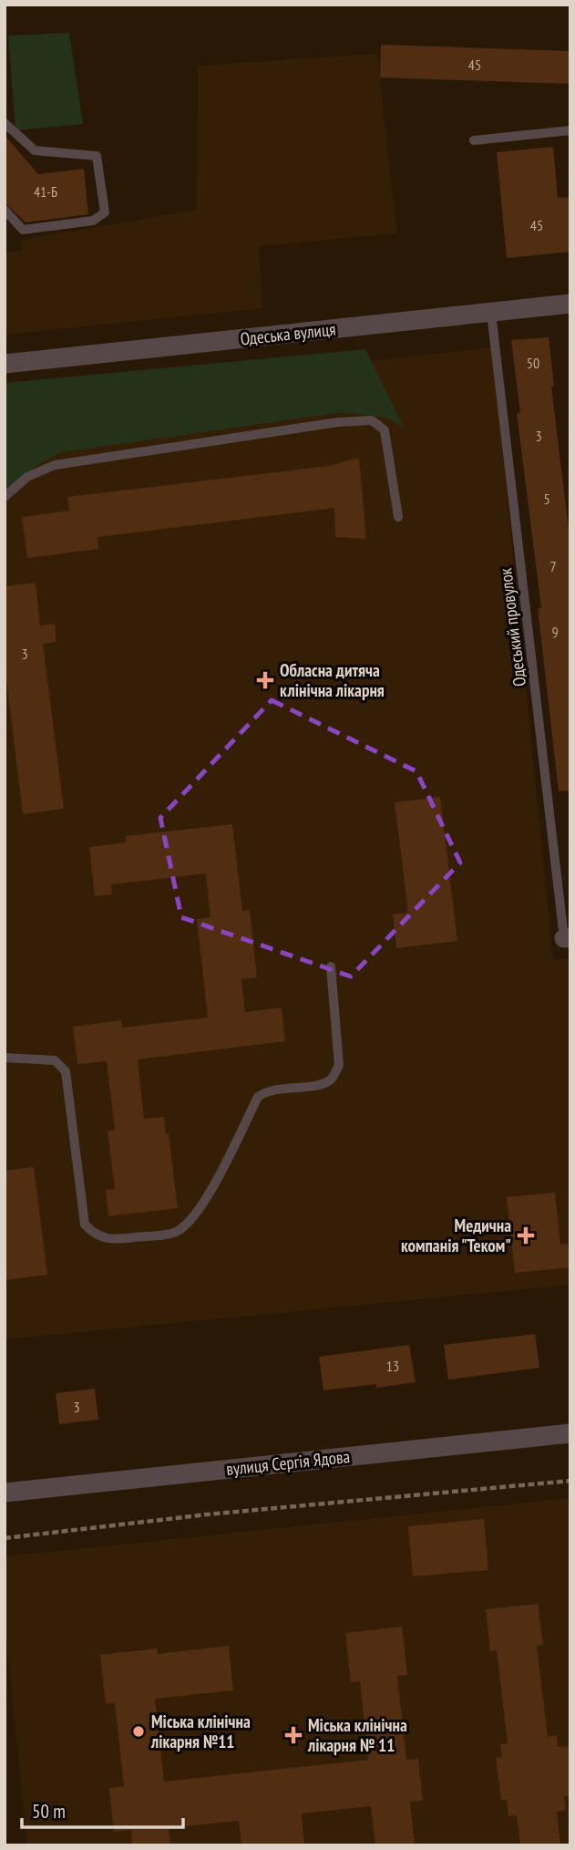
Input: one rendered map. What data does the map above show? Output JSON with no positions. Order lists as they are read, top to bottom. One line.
{"streets":{"street":["Одеська вулиця","вулиця Сергія Ядова"],"lane":["Одеський провулок"]},"crossings":[["Одеська вулиця","Одеський провулок"]],"places":{"health":["Обласна дитяча клінічна лікарня","Медична компанія \"Теком\"","Міська клінічна лікарня № 11"],"other":["Міська клінічна лікарня №11"]},"house_numbers":["45","41-Б","45","50","3","5","7","9","3","13","3"],"scale_bar":"50 m"}
